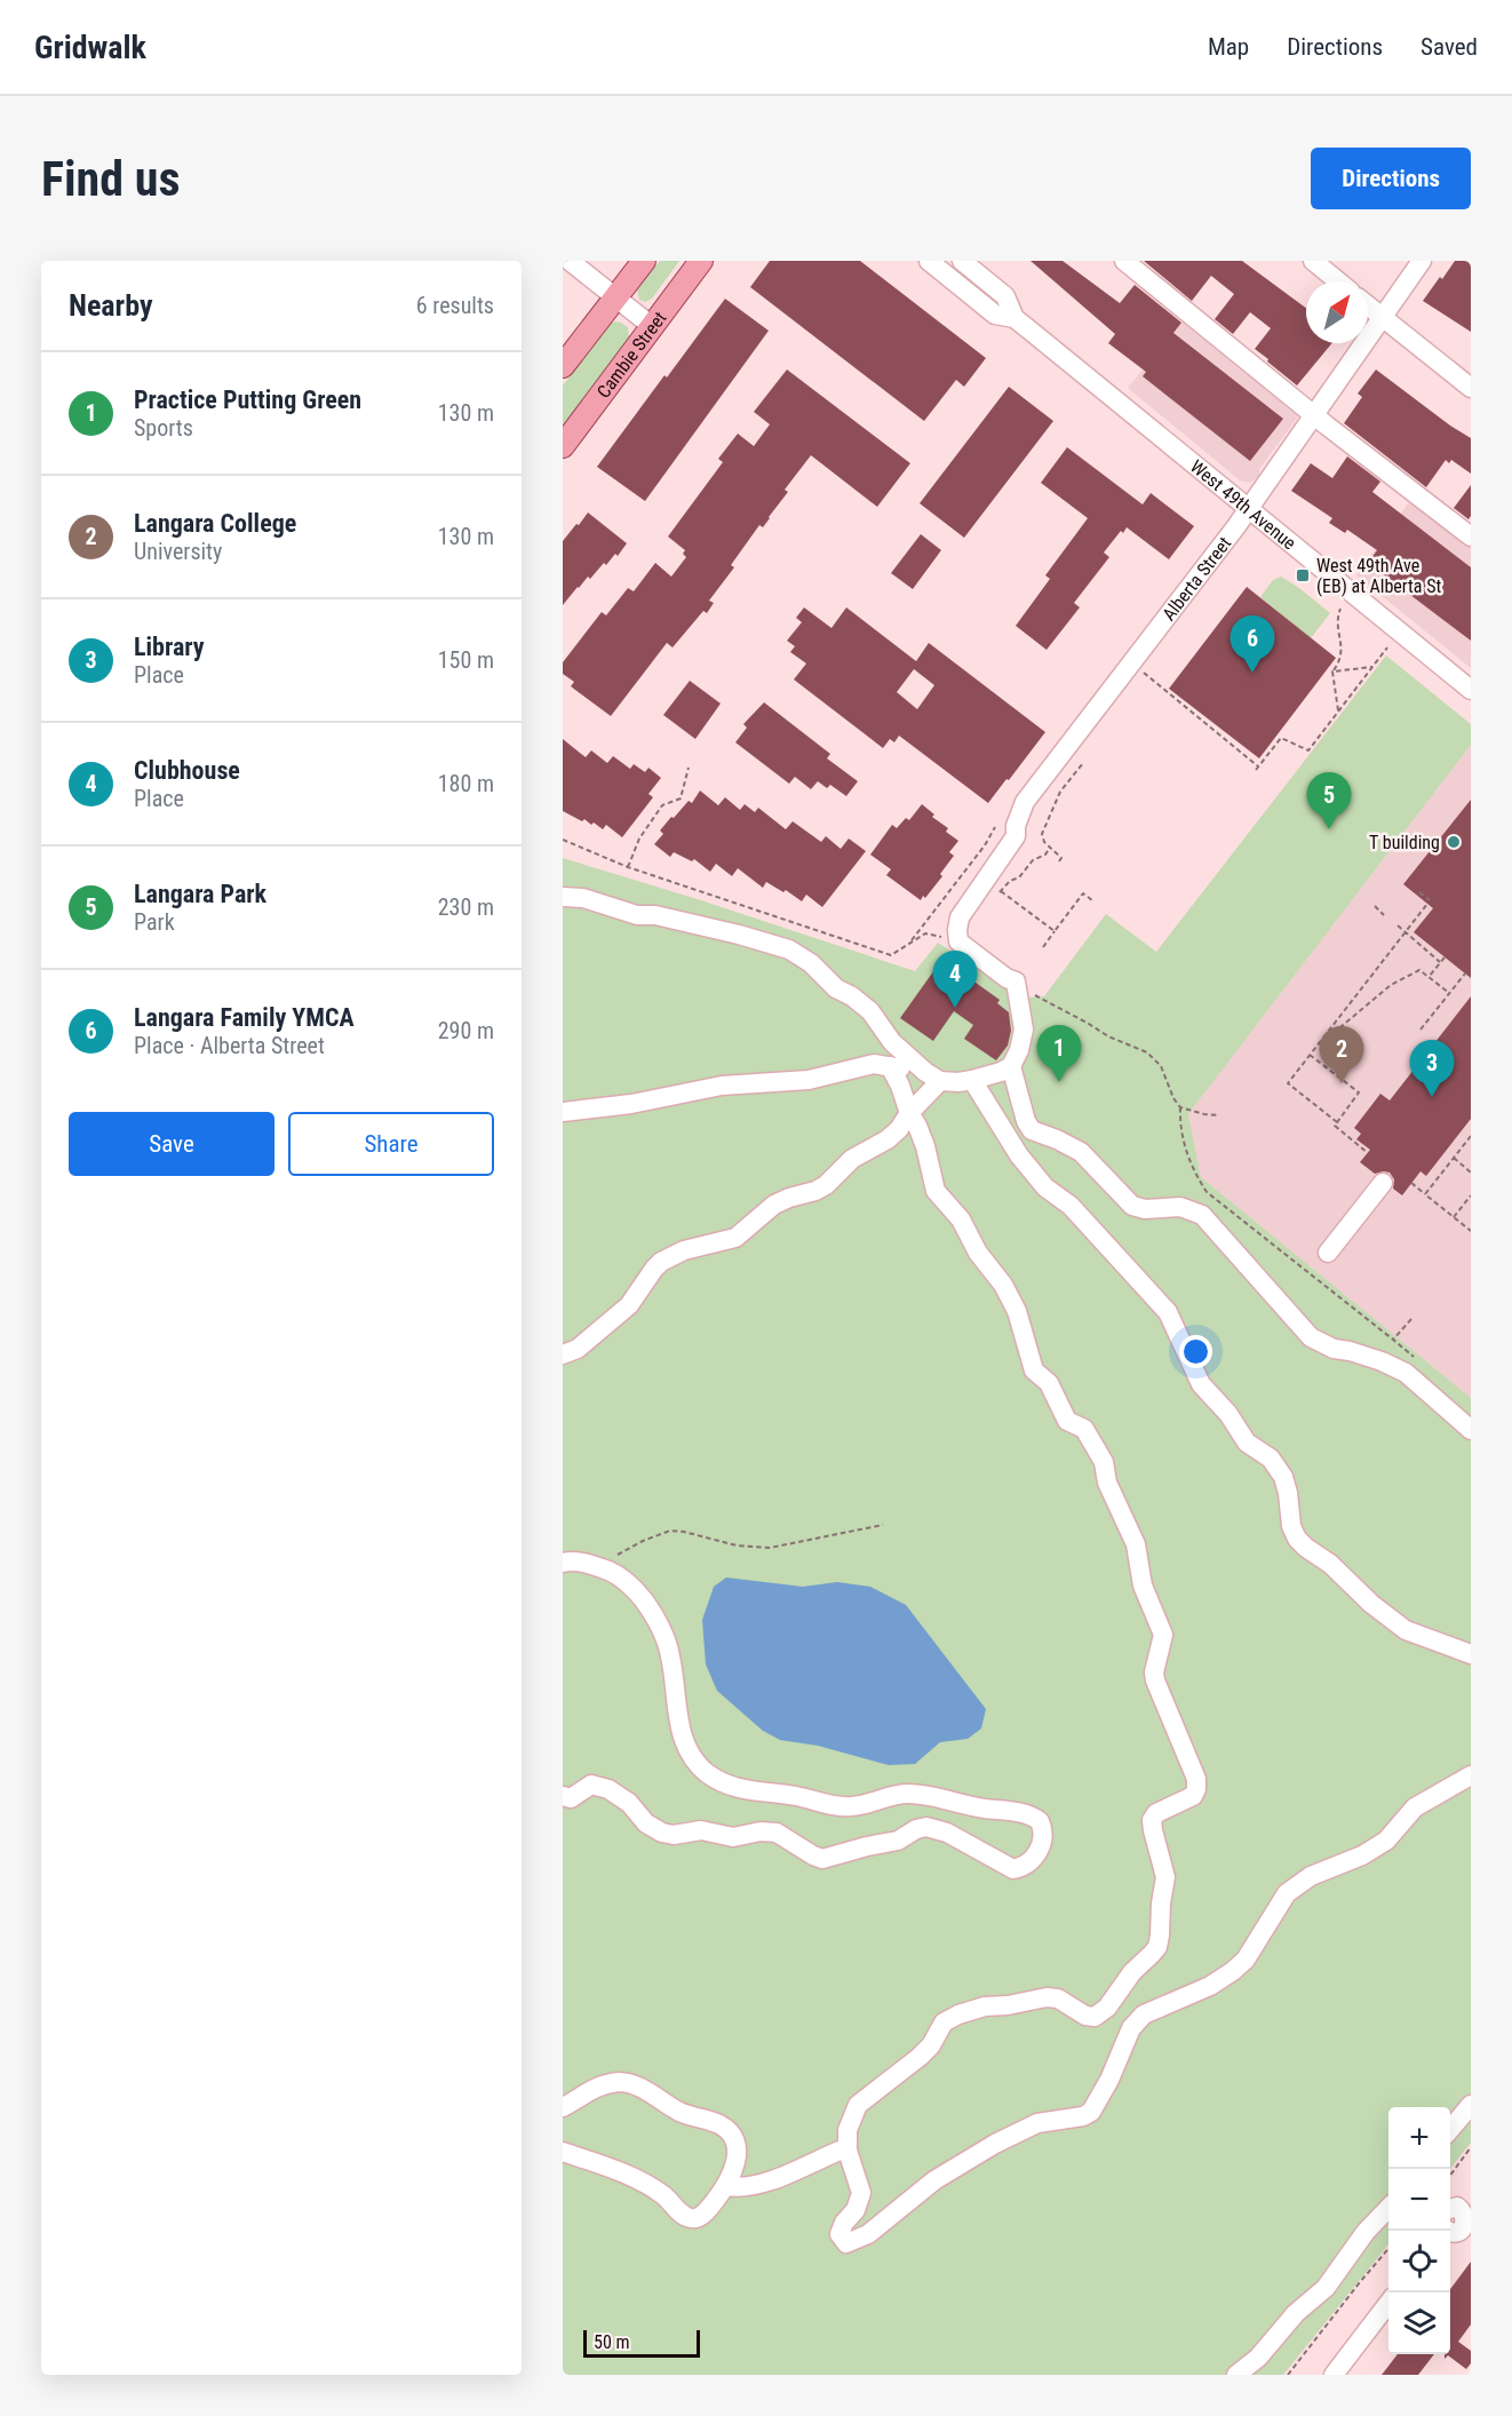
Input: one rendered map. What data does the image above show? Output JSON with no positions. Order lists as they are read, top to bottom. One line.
{"streets":{"main road":["Cambie Street"],"street":["West 49th Avenue","Alberta Street"]},"crossings":[["West 49th Avenue","Alberta Street"]],"places":{"transit":["West 49th Ave (EB) at Alberta St"],"other":["T building"]},"scale_bar":"50 m","north":"top right","page":{"header":"Gridwalk","nav":["Map","Directions","Saved"],"buttons":["Directions",["Save","Share"]],"title":"Find us","heading":["Nearby","6 results"],"list":[{"mark":"1","name":"Practice Putting Green","note":"Sports","value":"130 m"},{"mark":"2","name":"Langara College","note":"University","value":"130 m"},{"mark":"3","name":"Library","note":"Place","value":"150 m"},{"mark":"4","name":"Clubhouse","note":"Place","value":"180 m"},{"mark":"5","name":"Langara Park","note":"Park","value":"230 m"},{"mark":"6","name":"Langara Family YMCA","note":"Place · Alberta Street","value":"290 m"}],"pins":["6","5","4","1","2","3"],"map_buttons":["+","−"],"scale":"50 m"}}
